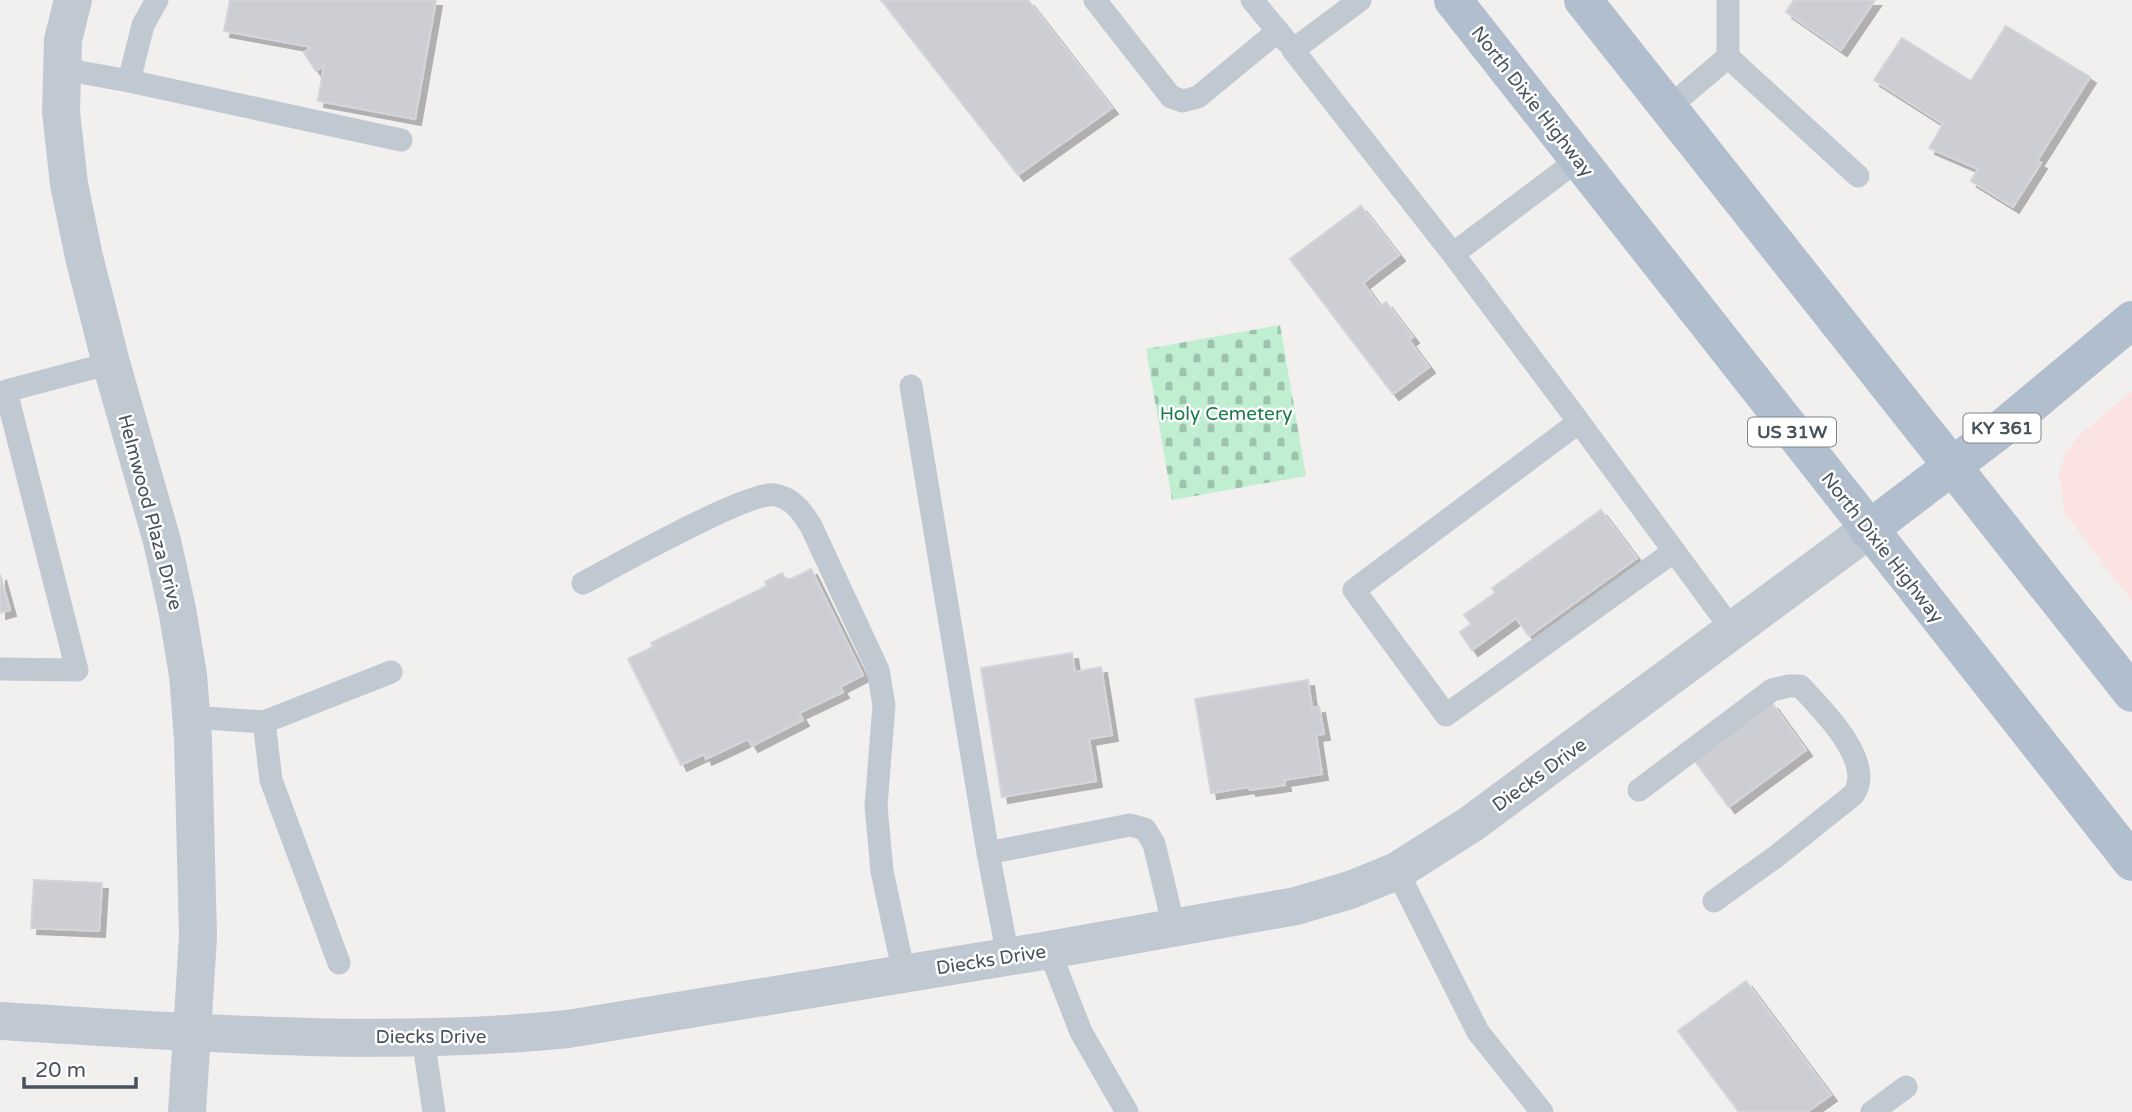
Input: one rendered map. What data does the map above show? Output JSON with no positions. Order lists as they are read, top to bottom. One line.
{"streets":{"main road":["North Dixie Highway","KY 361","US 31W"],"street":["Helmwood Plaza Drive","Diecks Drive"]},"crossings":[["North Dixie Highway","KY 361"],["North Dixie Highway","Diecks Drive"],["KY 361","Diecks Drive"],["Helmwood Plaza Drive","Diecks Drive"]],"parks":["Holy Cemetery"],"scale_bar":"20 m"}
